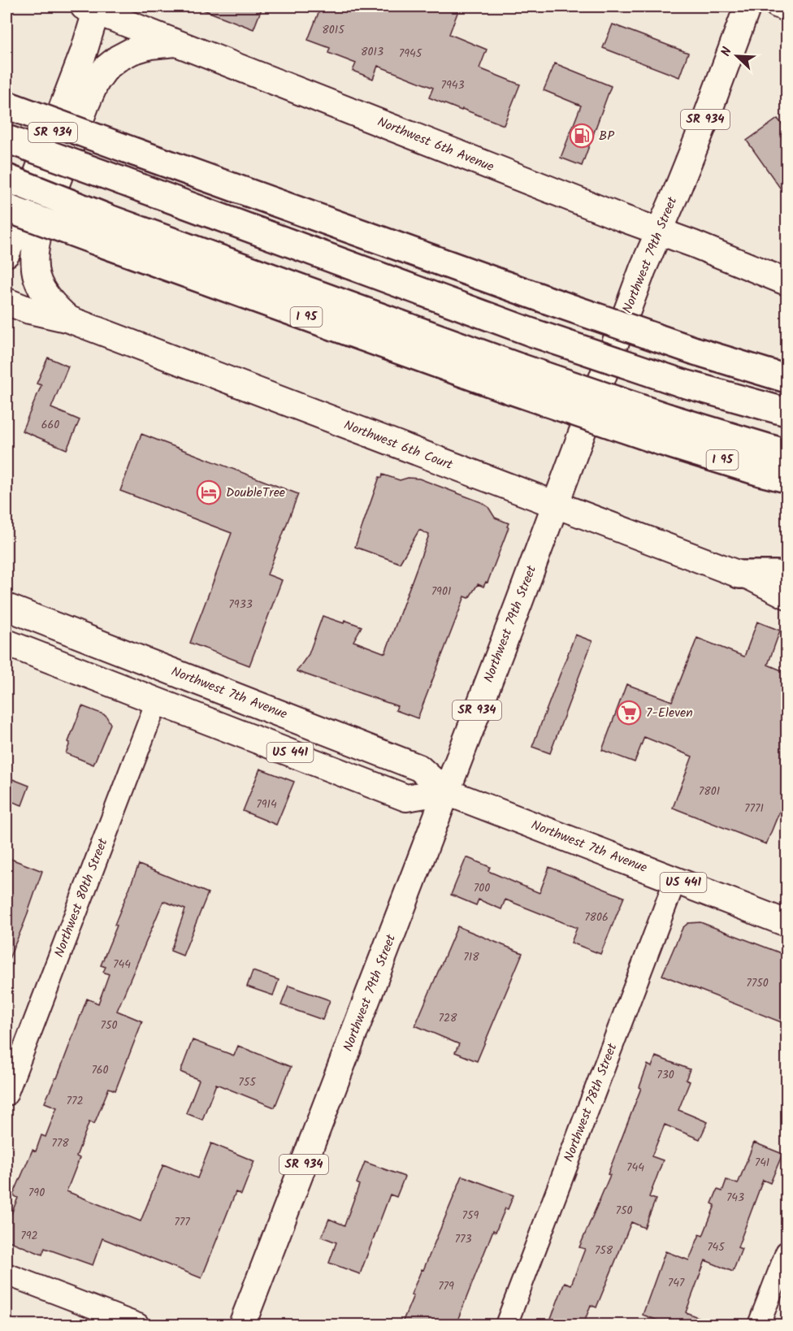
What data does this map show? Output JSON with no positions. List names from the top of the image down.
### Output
{
  "streets": {
    "highway": ["I 95"],
    "main road": [
      "SR 934",
      "Northwest 6th Avenue",
      "Northwest 79th Street",
      "Northwest 6th Court",
      "Northwest 7th Avenue",
      "US 441"
    ],
    "street": ["Northwest 80th Street", "Northwest 78th Street"]
  },
  "crossings": [
    ["SR 934", "Northwest 6th Avenue"],
    ["Northwest 6th Avenue", "Northwest 79th Street"],
    ["Northwest 79th Street", "Northwest 6th Court"],
    ["Northwest 79th Street", "Northwest 7th Avenue"],
    ["Northwest 79th Street", "US 441"],
    ["Northwest 7th Avenue", "US 441"],
    ["Northwest 7th Avenue", "Northwest 78th Street"],
    ["US 441", "Northwest 80th Street"]
  ],
  "places": {
    "fuel station": ["BP"],
    "hotel": ["DoubleTree"],
    "supermarket": ["7-Eleven"]
  },
  "house_numbers": [
    "8015",
    "8013",
    "7945",
    "7943",
    "660",
    "7901",
    "7933",
    "7801",
    "7914",
    "7771",
    "700",
    "7806",
    "718",
    "744",
    "7750",
    "728",
    "750",
    "760",
    "730",
    "755",
    "772",
    "778",
    "741",
    "744",
    "790",
    "743",
    "750",
    "759",
    "777",
    "792",
    "773",
    "745",
    "758",
    "747",
    "779"
  ],
  "north": "top left"
}
